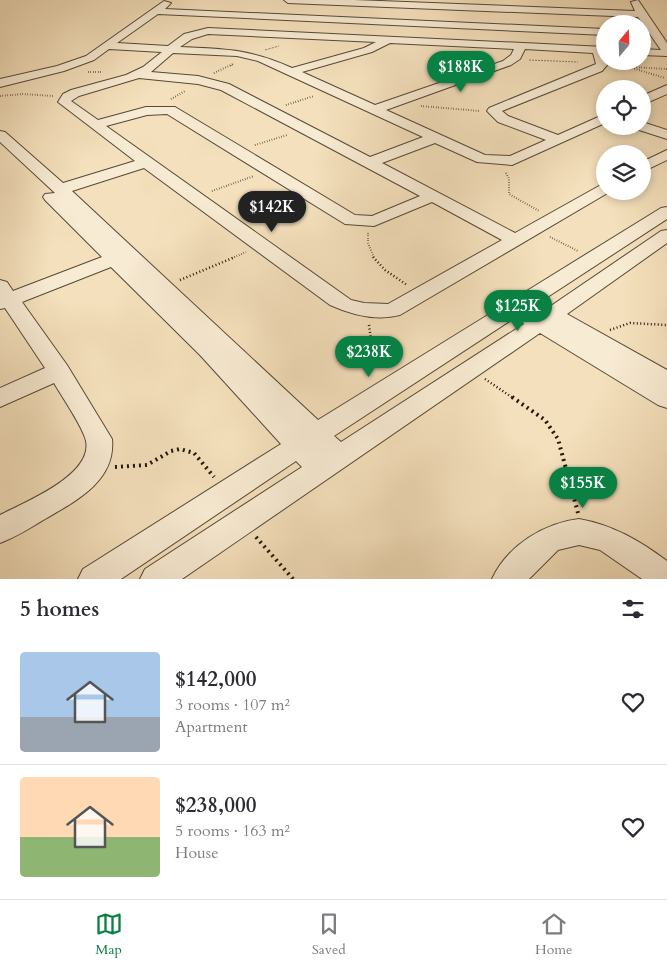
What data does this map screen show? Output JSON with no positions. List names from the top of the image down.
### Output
{
  "north": "top",
  "page": {
    "price": [
      "$188K",
      "$142K",
      "$125K",
      "$238K",
      "$155K"
    ],
    "heading": "5 homes",
    "list": [
      {
        "name": "$142,000",
        "note": "3 rooms · 107 m² · Apartment"
      },
      {
        "name": "$238,000",
        "note": "5 rooms · 163 m² · House"
      }
    ],
    "tabs": ["Map", "Saved", "Home"]
  }
}
